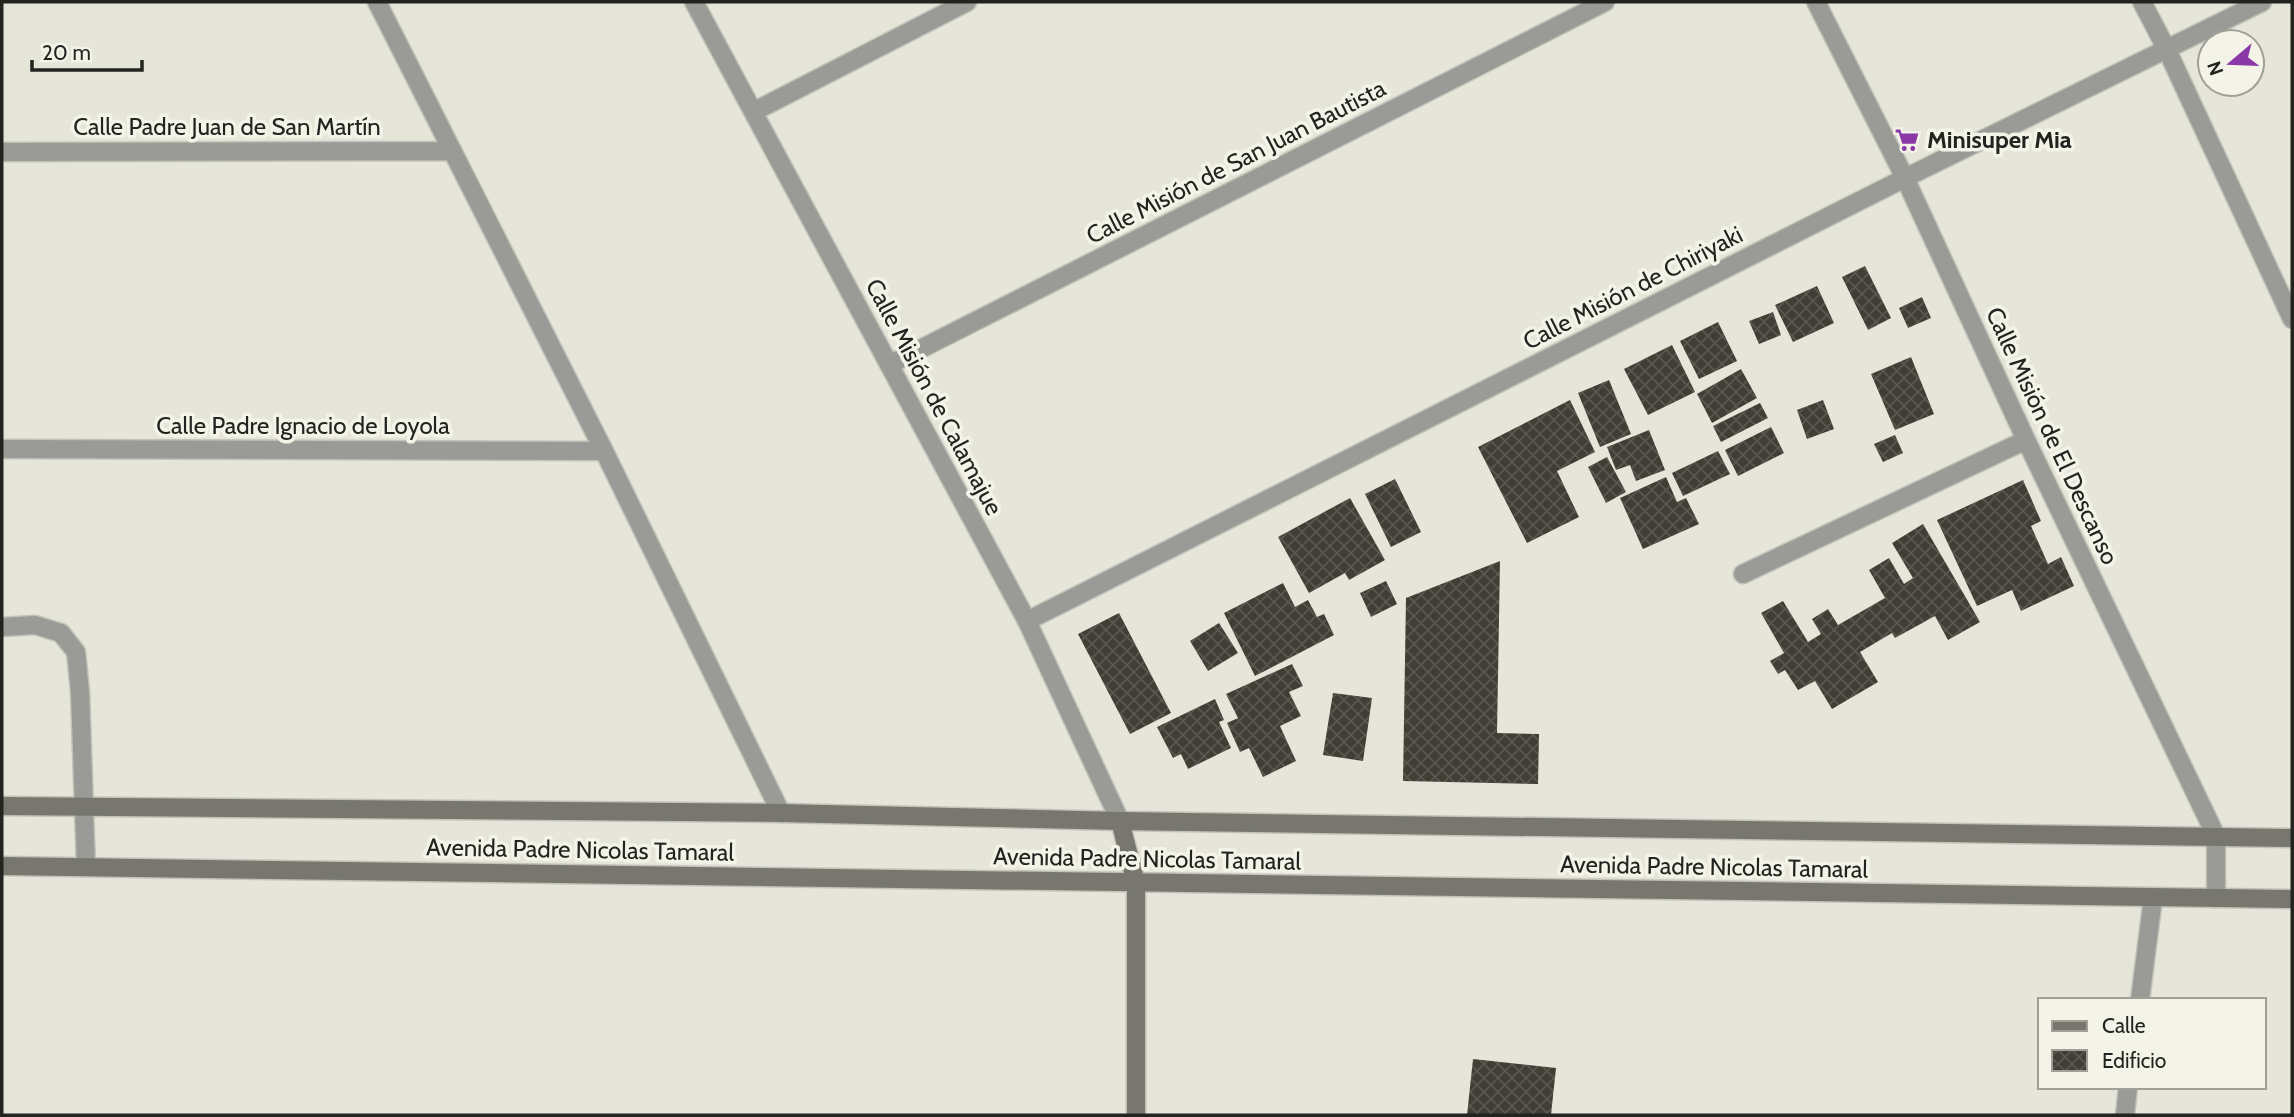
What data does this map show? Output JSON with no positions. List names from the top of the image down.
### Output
{
  "streets": {
    "street": [
      "Calle Padre Juan de San Martín",
      "Calle Misión de San Juan Bautista",
      "Calle Misión de Chiriyaki",
      "Calle Misión de Calamajue",
      "Calle Padre Ignacio de Loyola",
      "Calle Misión de El Descanso",
      "Avenida Padre Nicolas Tamaral"
    ]
  },
  "crossings": [
    ["Calle Misión de San Juan Bautista", "Calle Misión de Calamajue"],
    ["Calle Misión de Chiriyaki", "Calle Misión de Calamajue"],
    ["Calle Misión de Chiriyaki", "Calle Misión de El Descanso"],
    ["Calle Misión de Calamajue", "Avenida Padre Nicolas Tamaral"],
    ["Calle Misión de El Descanso", "Avenida Padre Nicolas Tamaral"]
  ],
  "places": {
    "supermarket": ["Minisuper Mia"]
  },
  "legend": ["Calle", "Edificio"],
  "scale_bar": "20 m",
  "north": "left"
}
